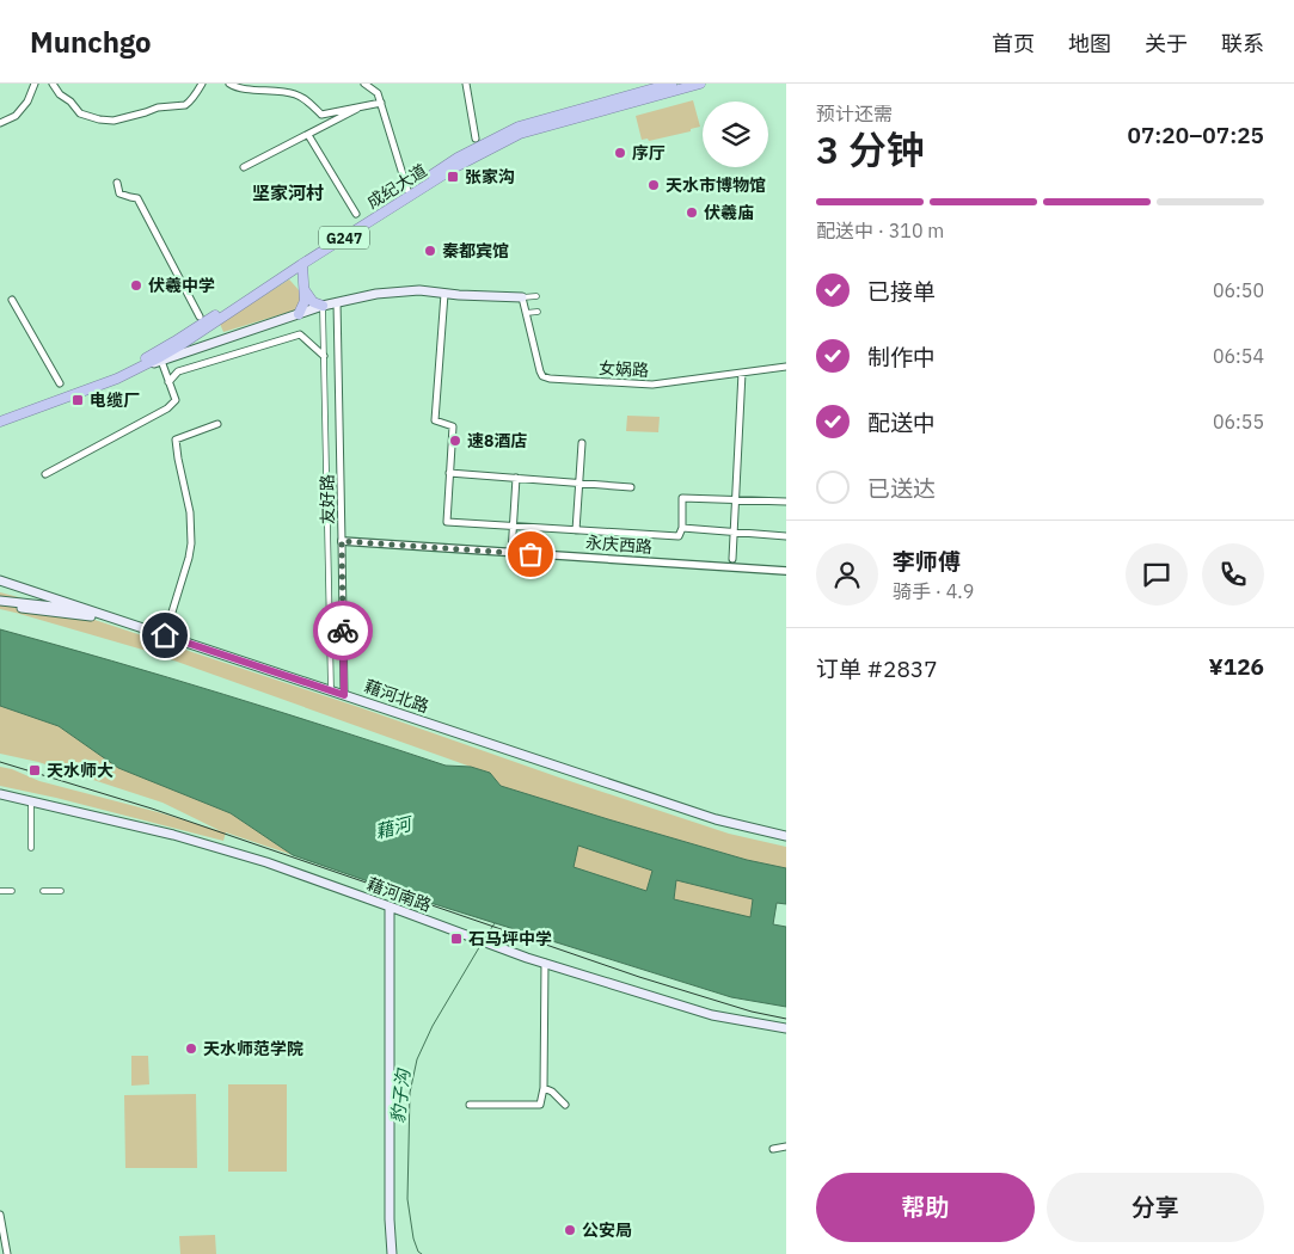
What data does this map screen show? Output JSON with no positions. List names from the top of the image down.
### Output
{
  "streets": {
    "highway": ["成纪大道", "G247"],
    "main road": ["藉河北路", "藉河南路"],
    "street": ["女娲路", "友好路", "永庆西路"]
  },
  "crossings": [
    ["友好路", "永庆西路"],
    ["友好路", "藉河北路"]
  ],
  "districts": ["坚家河村"],
  "water": ["藉河", "豹子沟"],
  "places": {
    "other": [
      "序厅",
      "天水市博物馆",
      "伏羲庙",
      "秦都宾馆",
      "伏羲中学",
      "速8酒店",
      "天水师范学院",
      "公安局"
    ],
    "transit": [
      "张家沟",
      "电缆厂",
      "天水师大",
      "石马坪中学"
    ]
  },
  "page": {
    "header": "Munchgo",
    "nav": [
      "首页",
      "地图",
      "关于",
      "联系"
    ],
    "heading": ["3 分钟", "预计还需", "07:20–07:25"],
    "panel": [
      "李师傅",
      "骑手 · 4.9",
      "订单 #2837",
      "¥126"
    ],
    "bar": "配送中 · 310 m",
    "list": [
      ["已接单", "06:50"],
      ["制作中", "06:54"],
      ["配送中", "06:55"],
      "已送达"
    ],
    "buttons": ["帮助", "分享"]
  }
}
